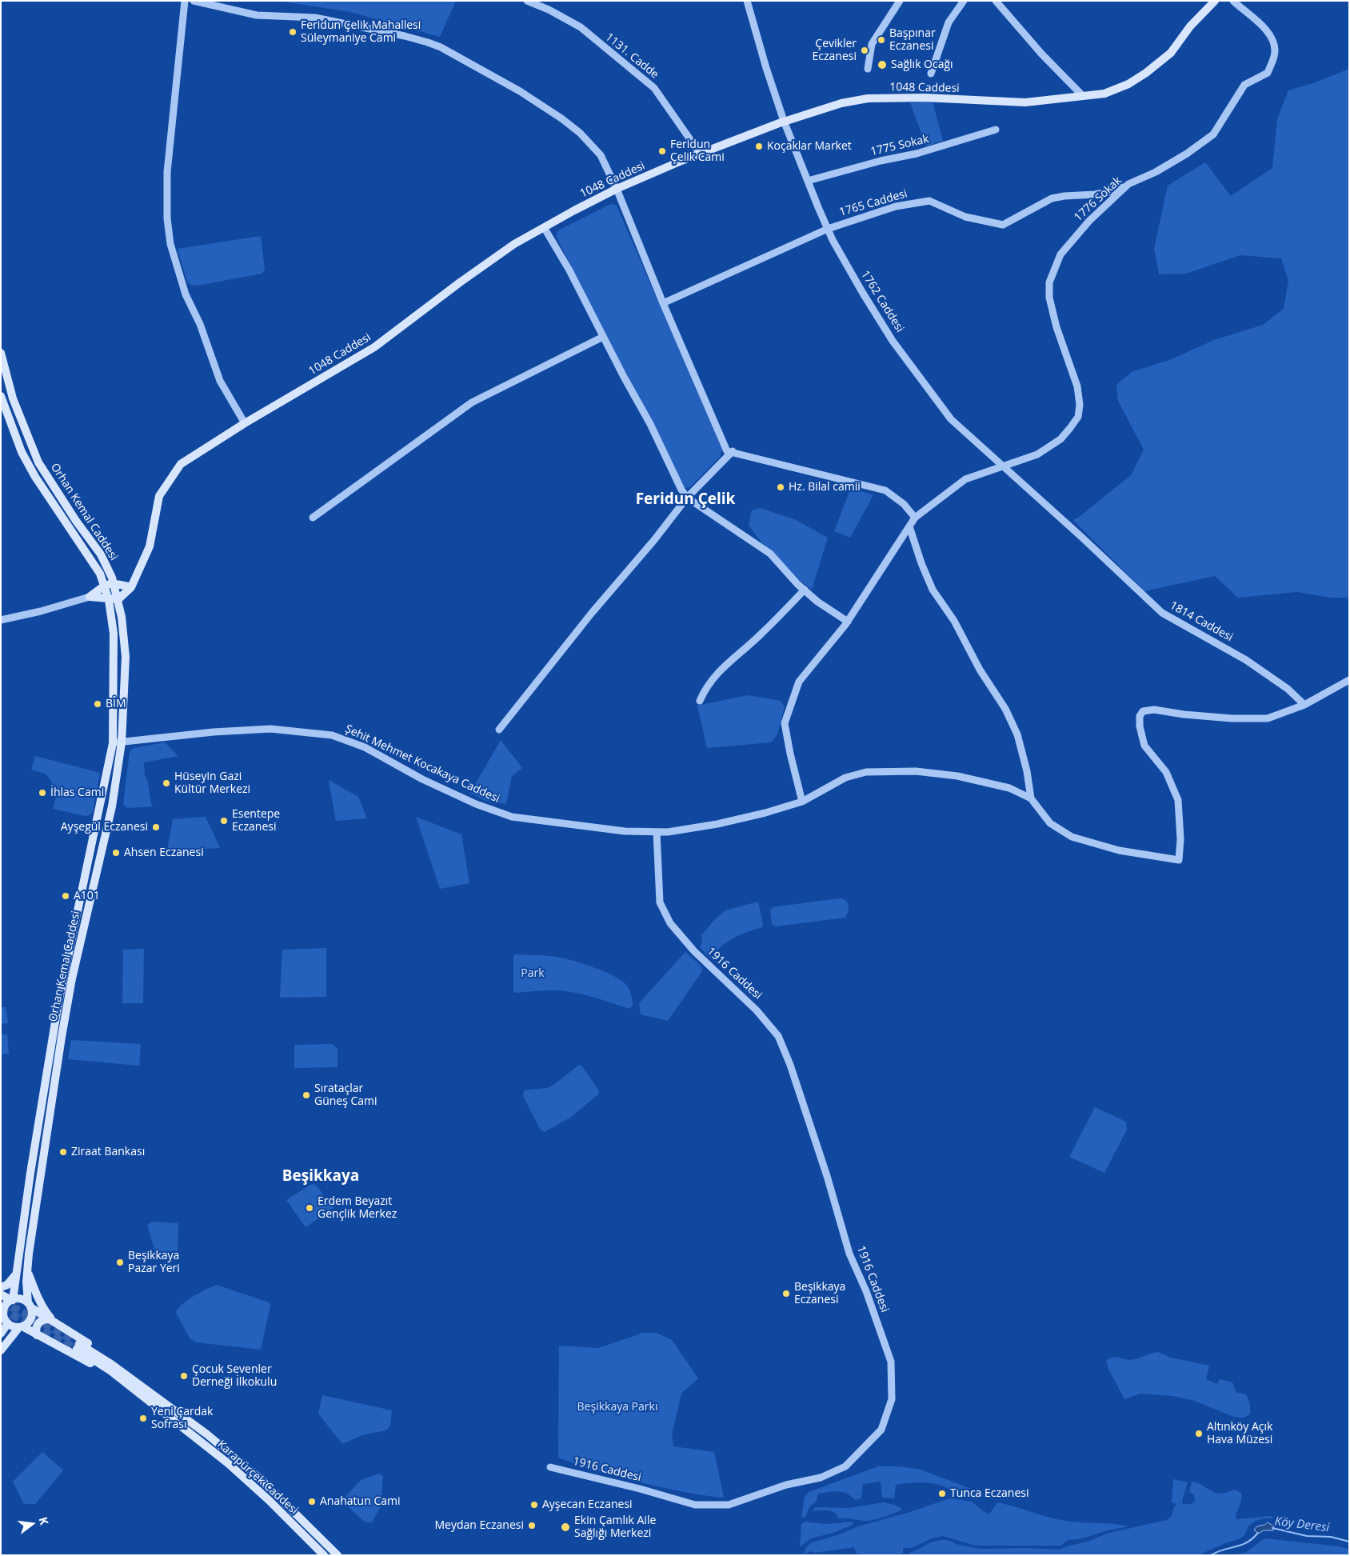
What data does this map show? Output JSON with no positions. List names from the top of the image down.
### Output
{
  "streets": {
    "main road": ["1048 Caddesi", "Orhan Kemal Caddesi", "Karapürçek Caddesi"],
    "street": [
      "1131. Cadde",
      "1775 Sokak",
      "1776 Sokak",
      "1765 Caddesi",
      "1762 Caddesi",
      "1814 Caddesi",
      "Şehit Mehmet Kocakaya Caddesi",
      "1916 Caddesi"
    ]
  },
  "crossings": [
    ["1131. Cadde", "1048 Caddesi"],
    ["1048 Caddesi", "1762 Caddesi"],
    ["1048 Caddesi", "Orhan Kemal Caddesi"],
    ["1775 Sokak", "1762 Caddesi"],
    ["1776 Sokak", "1765 Caddesi"],
    ["1776 Sokak", "1762 Caddesi"],
    ["1776 Sokak", "1814 Caddesi"],
    ["1765 Caddesi", "1762 Caddesi"],
    ["1762 Caddesi", "1814 Caddesi"],
    ["Orhan Kemal Caddesi", "Şehit Mehmet Kocakaya Caddesi"],
    ["1814 Caddesi", "Şehit Mehmet Kocakaya Caddesi"],
    ["Şehit Mehmet Kocakaya Caddesi", "1916 Caddesi"]
  ],
  "districts": ["Feridun Çelik", "Beşikkaya"],
  "water": ["Köy Deresi"],
  "parks": ["Park", "Beşikkaya Parkı"],
  "places": [
    "Feridun Çelik Mahallesi Süleymaniye Cami",
    "Başpınar Eczanesi",
    "Çevikler Eczanesi",
    "Sağlık Ocağı",
    "Koçaklar Market",
    "Feridun Çelik Cami",
    "Hz. Bilal camii",
    "BİM",
    "Hüseyin Gazi Kültür Merkezi",
    "İhlas Cami",
    "Esentepe Eczanesi",
    "Ayşegül Eczanesi",
    "Ahsen Eczanesi",
    "A101",
    "Sırataçlar Güneş Cami",
    "Ziraat Bankası",
    "Erdem Beyazıt Gençlik Merkez",
    "Beşikkaya Pazar Yeri",
    "Beşikkaya Eczanesi",
    "Çocuk Sevenler Derneği İlkokulu",
    "Yeni Çardak Sofrası",
    "Altınköy Açık Hava Müzesi",
    "Tunca Eczanesi",
    "Anahatun Cami",
    "Ayşecan Eczanesi",
    "Meydan Eczanesi",
    "Ekin Çamlık Aile Sağlığı Merkezi"
  ],
  "north": "right"
}
